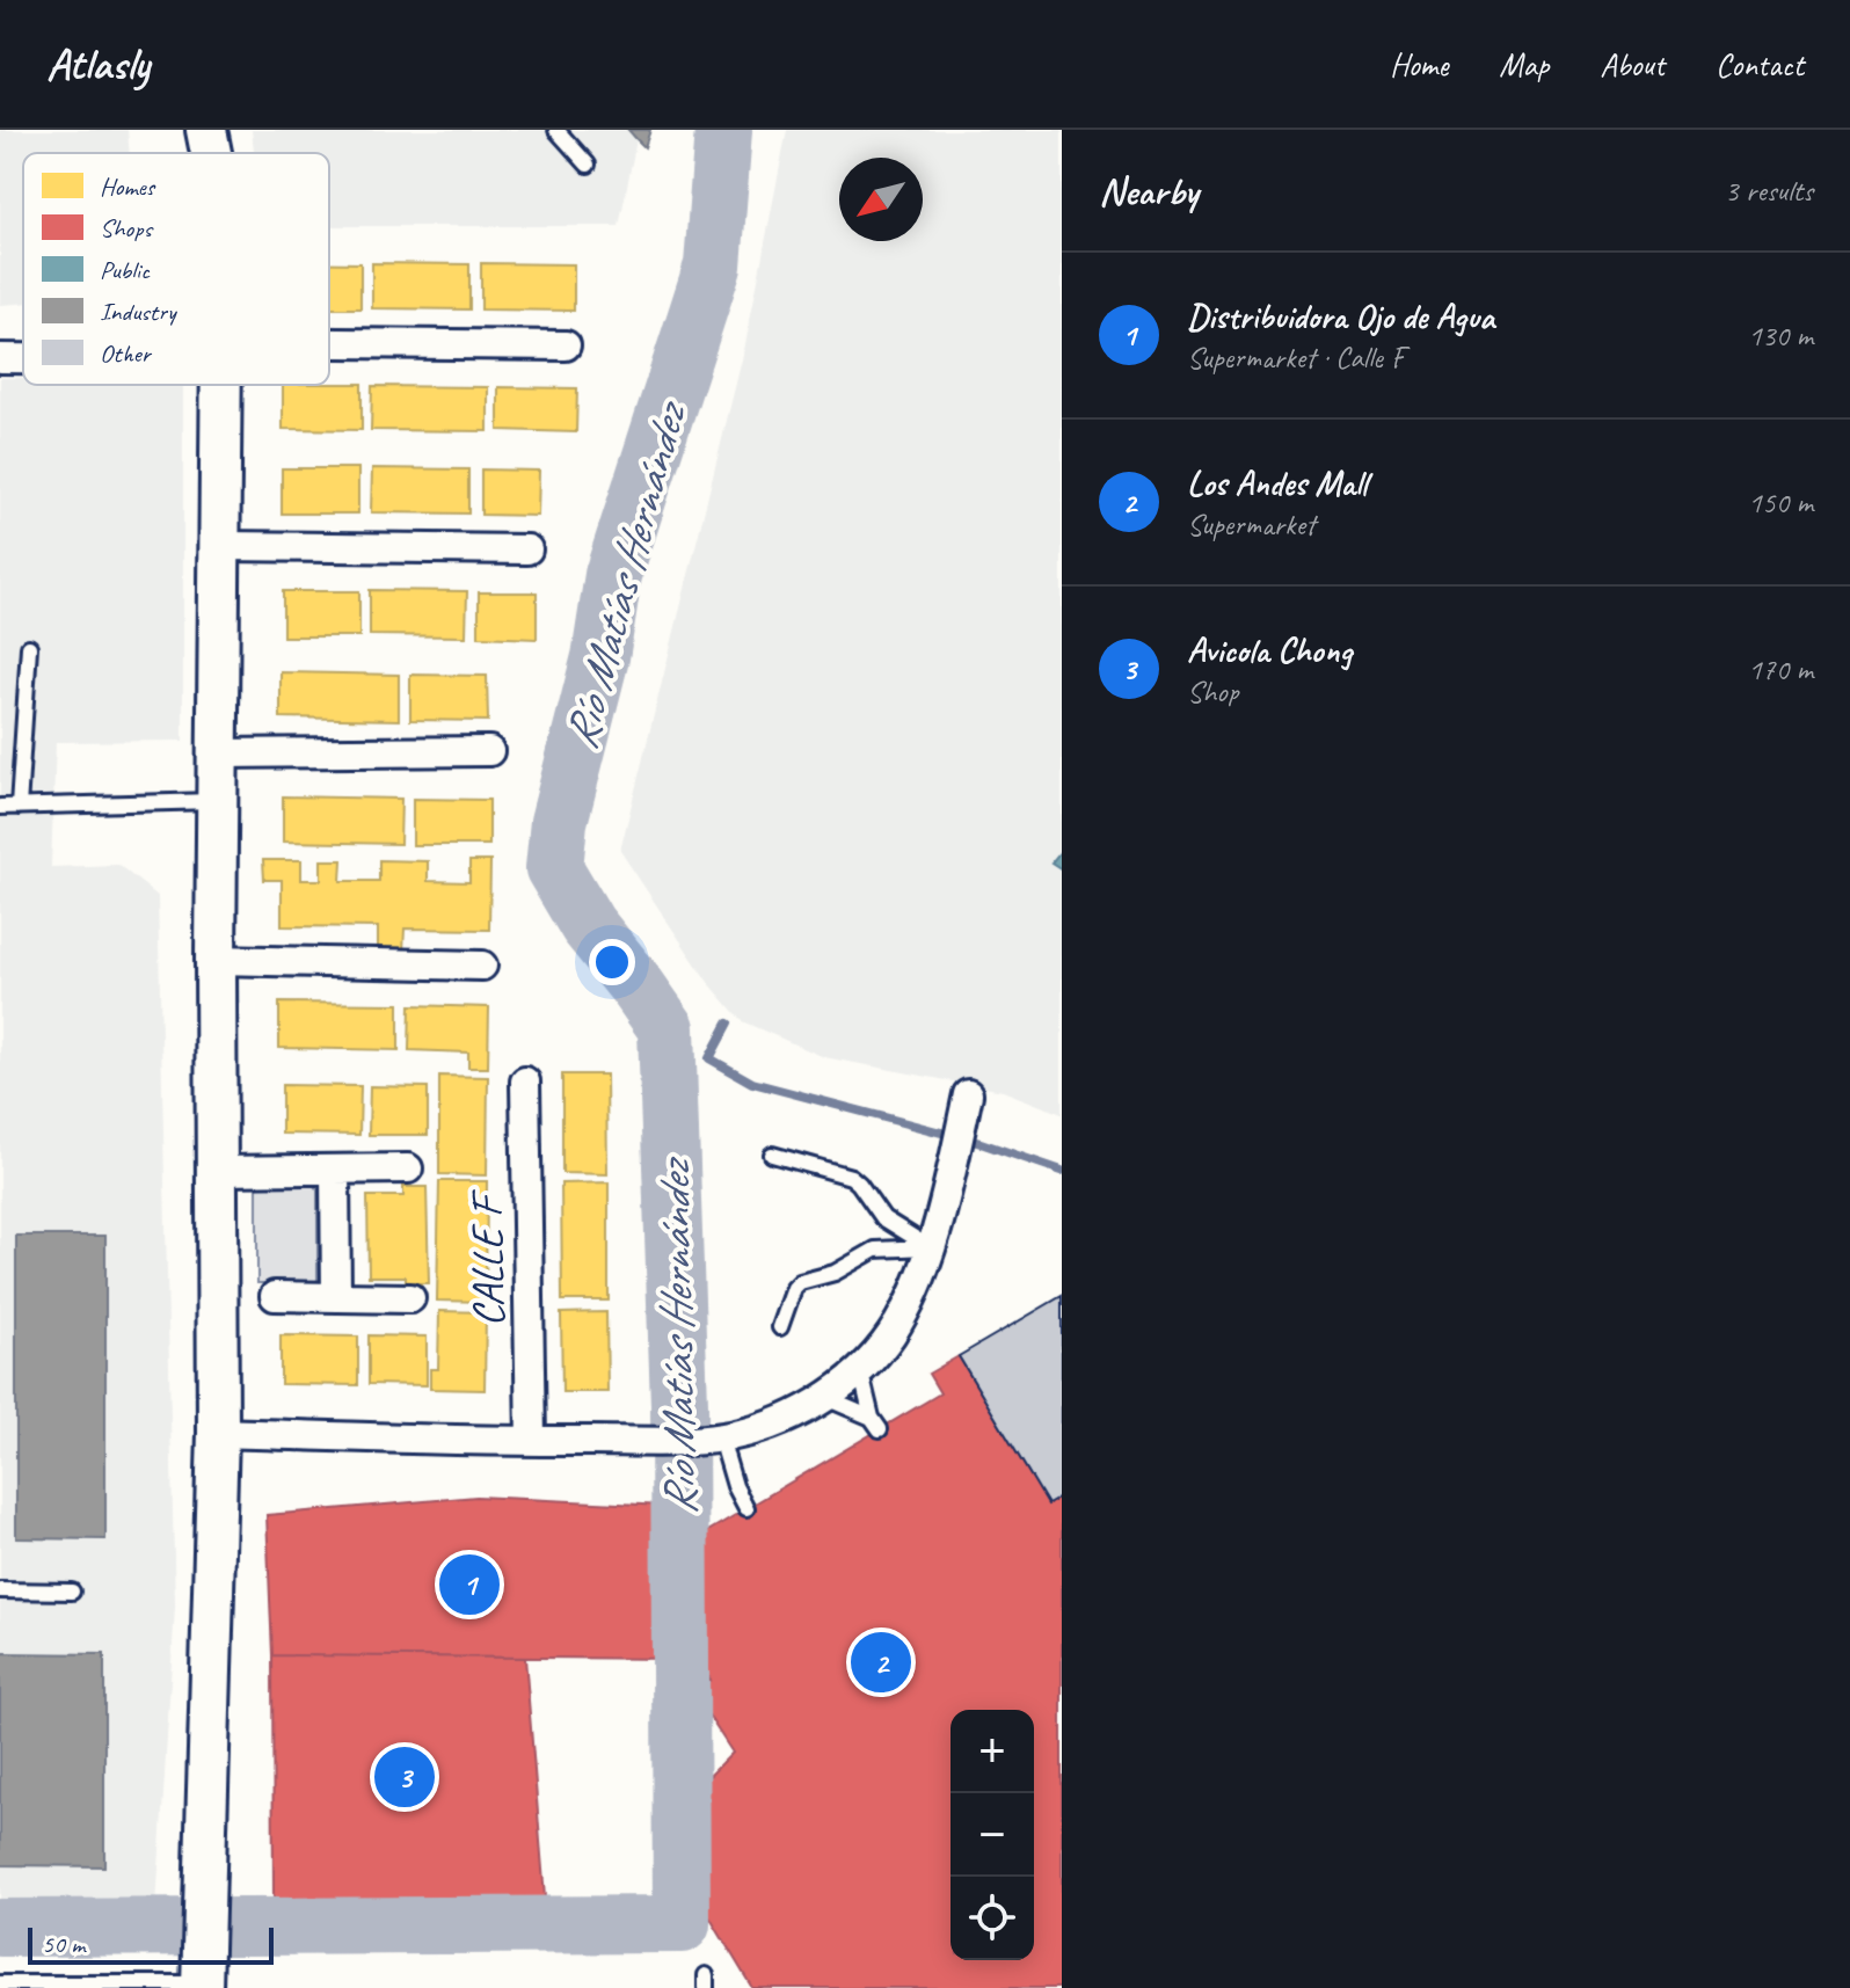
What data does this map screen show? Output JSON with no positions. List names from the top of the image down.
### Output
{
  "streets": {
    "street": ["CALLE F"]
  },
  "water": ["Río Matías Hernández"],
  "legend": [
    "Homes",
    "Shops",
    "Public",
    "Industry",
    "Other"
  ],
  "scale_bar": "50 m",
  "north": "bottom left",
  "page": {
    "header": "Atlasly",
    "nav": [
      "Home",
      "Map",
      "About",
      "Contact"
    ],
    "heading": ["Nearby", "3 results"],
    "list": [
      {
        "mark": "1",
        "name": "Distribuidora Ojo de Agua",
        "note": "Supermarket · Calle F",
        "value": "130 m"
      },
      {
        "mark": "2",
        "name": "Los Andes Mall",
        "note": "Supermarket",
        "value": "150 m"
      },
      {
        "mark": "3",
        "name": "Avicola Chong",
        "note": "Shop",
        "value": "170 m"
      }
    ],
    "pins": ["1", "2", "3"],
    "map_buttons": ["+", "−"],
    "scale": "50 m"
  }
}
